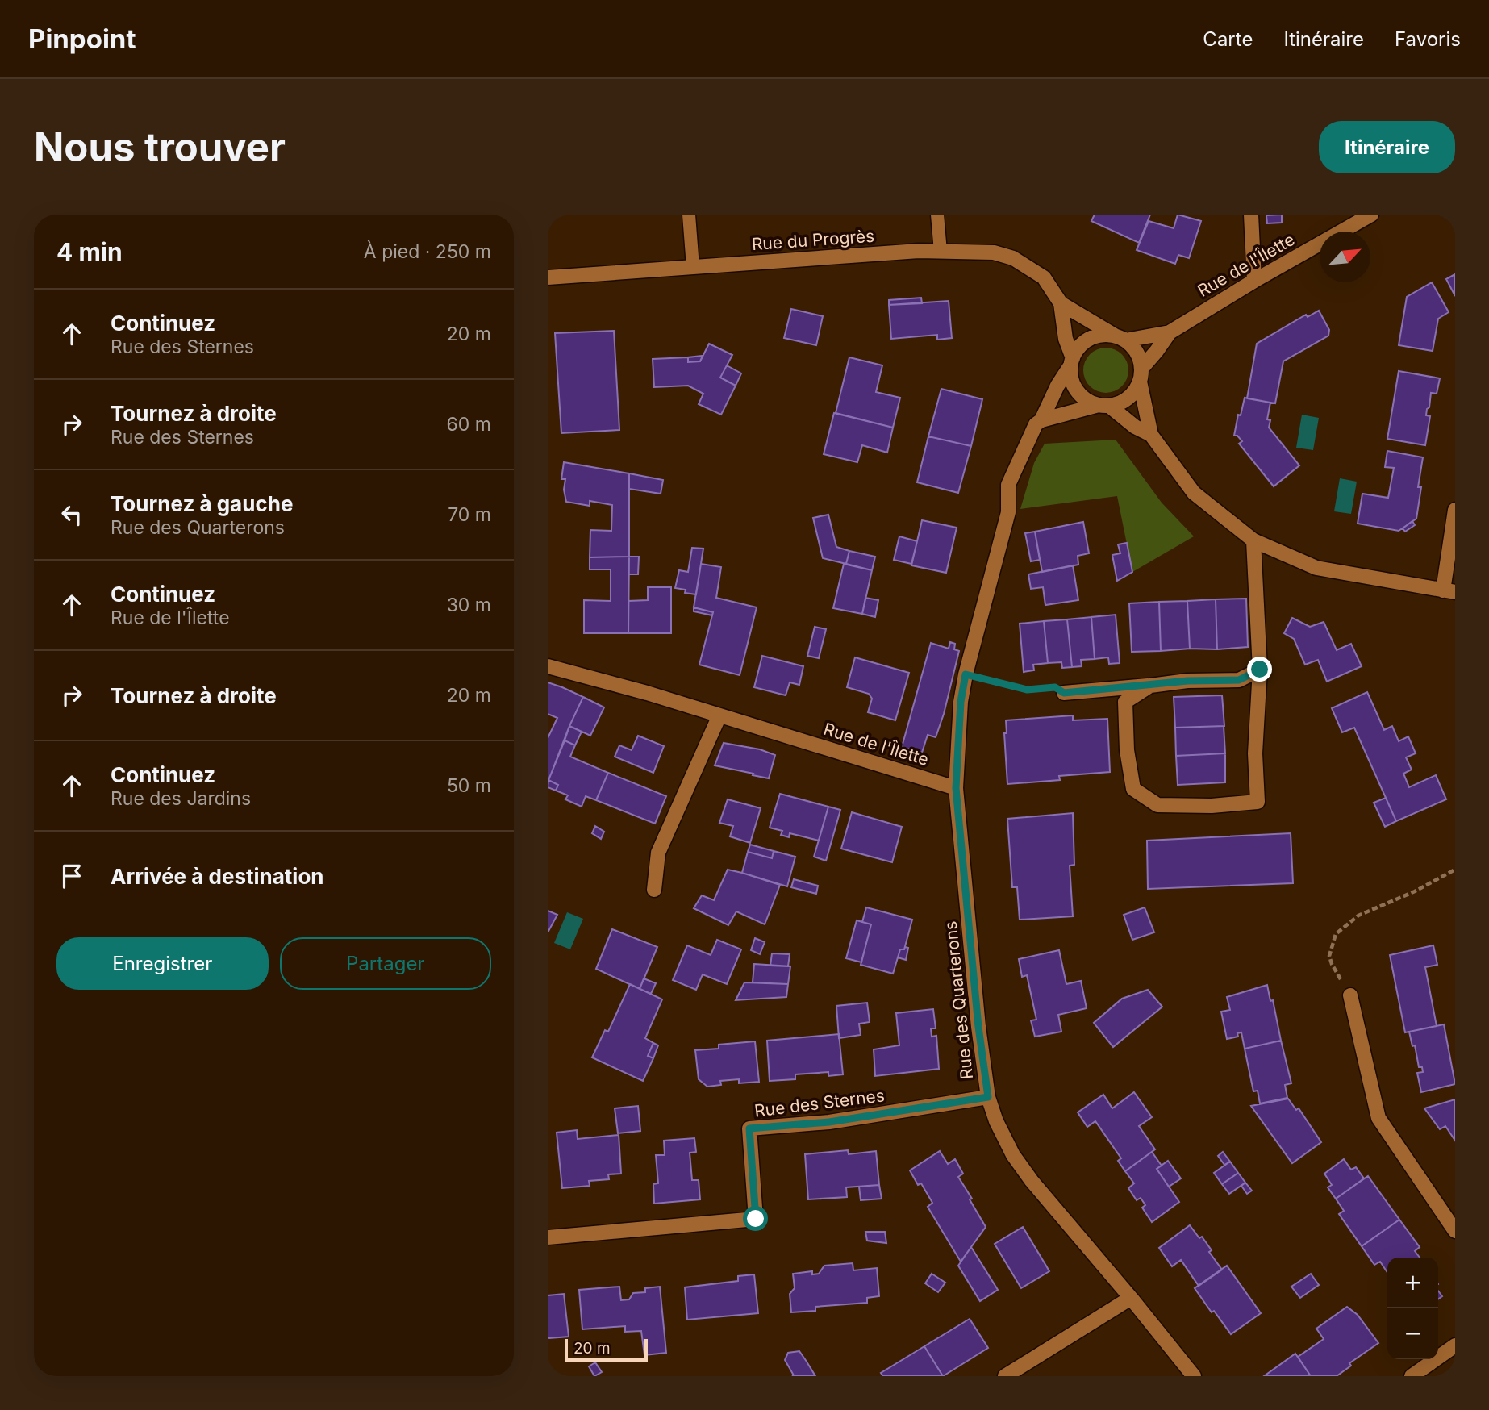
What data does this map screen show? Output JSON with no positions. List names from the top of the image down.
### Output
{
  "streets": {
    "street": [
      "Rue du Progrès",
      "Rue de l'Îlette",
      "Rue des Quarterons",
      "Rue des Sternes"
    ]
  },
  "crossings": [
    ["Rue du Progrès", "Rue de l'Îlette"],
    ["Rue de l'Îlette", "Rue des Quarterons"],
    ["Rue des Quarterons", "Rue des Sternes"]
  ],
  "scale_bar": "20 m",
  "north": "top right",
  "page": {
    "header": "Pinpoint",
    "nav": ["Carte", "Itinéraire", "Favoris"],
    "buttons": [
      "Itinéraire",
      ["Enregistrer", "Partager"]
    ],
    "title": "Nous trouver",
    "heading": ["4 min", "À pied · 250 m"],
    "list": [
      ["Continuez", "Rue des Sternes", "20 m"],
      ["Tournez à droite", "Rue des Sternes", "60 m"],
      ["Tournez à gauche", "Rue des Quarterons", "70 m"],
      ["Continuez", "Rue de l'Îlette", "30 m"],
      ["Tournez à droite", "20 m"],
      ["Continuez", "Rue des Jardins", "50 m"],
      "Arrivée à destination"
    ],
    "map_buttons": ["+", "−"],
    "scale": "20 m"
  }
}
